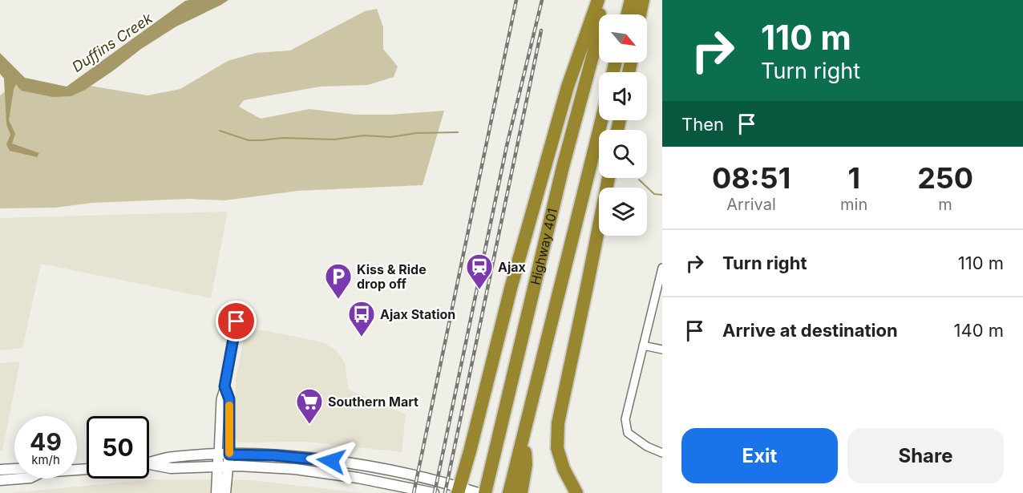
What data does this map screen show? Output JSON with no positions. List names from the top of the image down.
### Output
{
  "streets": {
    "highway": ["Highway 401"]
  },
  "water": ["Duffins Creek"],
  "places": {
    "station": ["Ajax"],
    "parking": ["Kiss & Ride drop off"],
    "bus stop": ["Ajax Station"],
    "supermarket": ["Southern Mart"]
  },
  "north": "bottom right",
  "page": {
    "turn": ["110 m", "Turn right"],
    "then": "Then",
    "eta": [
      "08:51",
      "Arrival",
      "1",
      "min",
      "250",
      "m"
    ],
    "list": [
      {
        "name": "Turn right",
        "value": "110 m"
      },
      {
        "name": "Arrive at destination",
        "value": "140 m"
      }
    ],
    "speed": "49 km/h",
    "limit": "50",
    "buttons": ["Exit", "Share"]
  }
}
